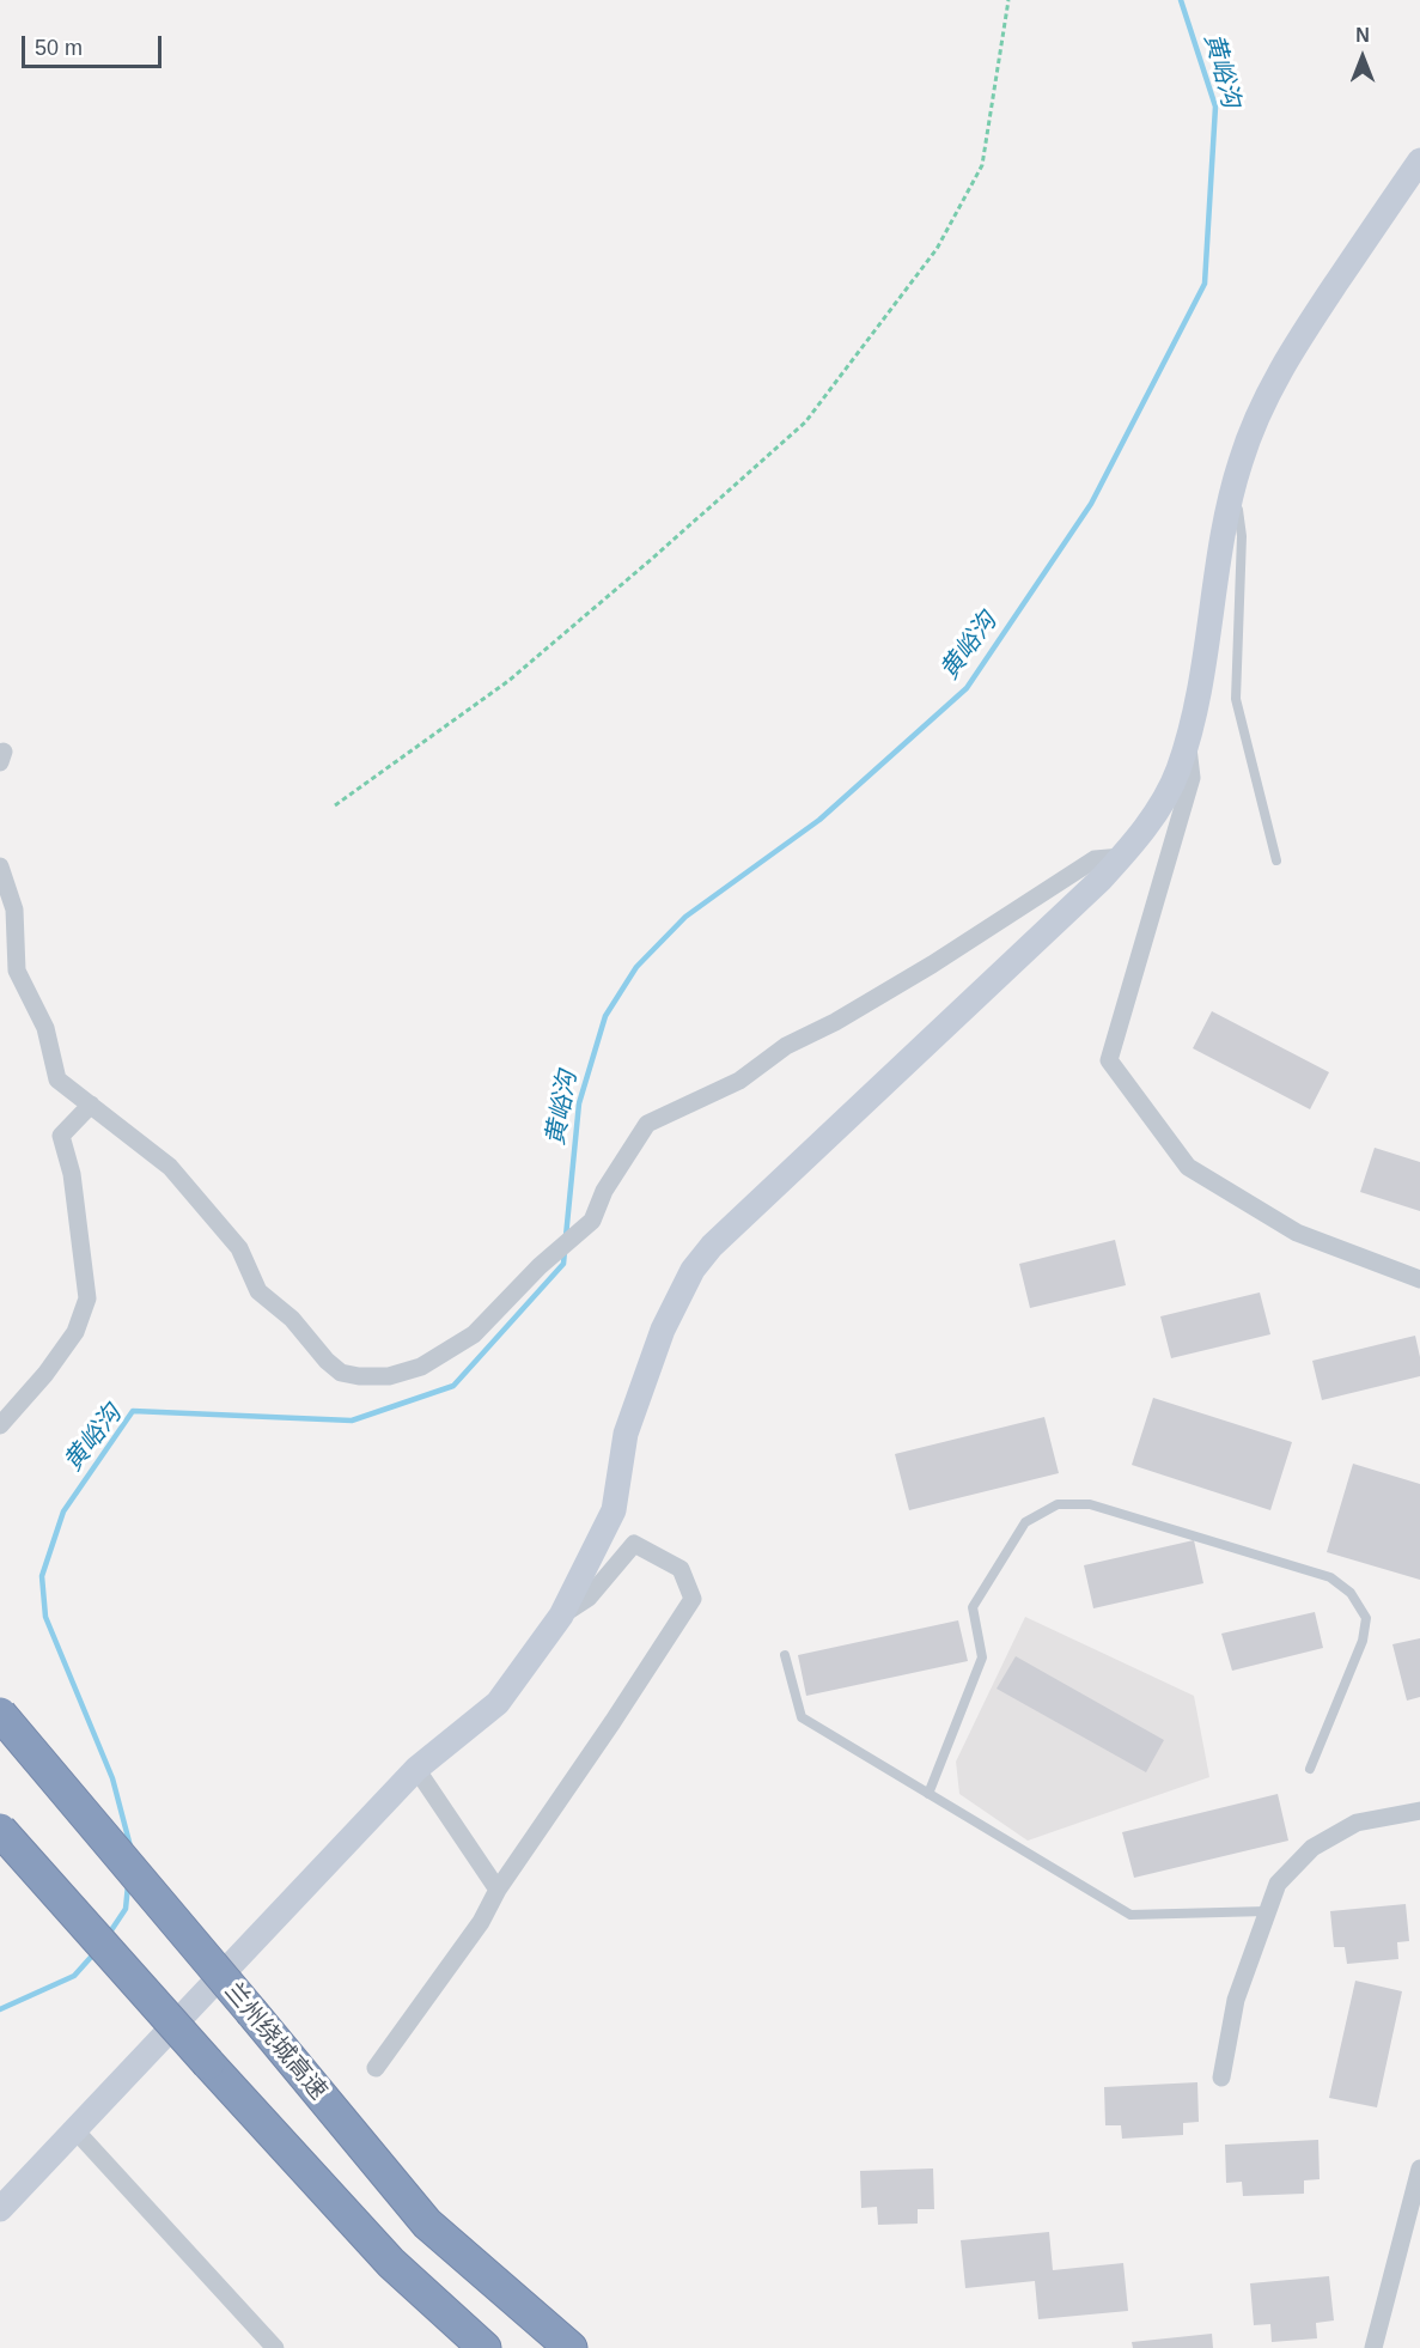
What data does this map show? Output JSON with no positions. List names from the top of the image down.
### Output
{
  "streets": {
    "highway": ["兰州绕城高速"]
  },
  "water": ["黄峪沟"],
  "scale_bar": "50 m",
  "north": "top"
}
